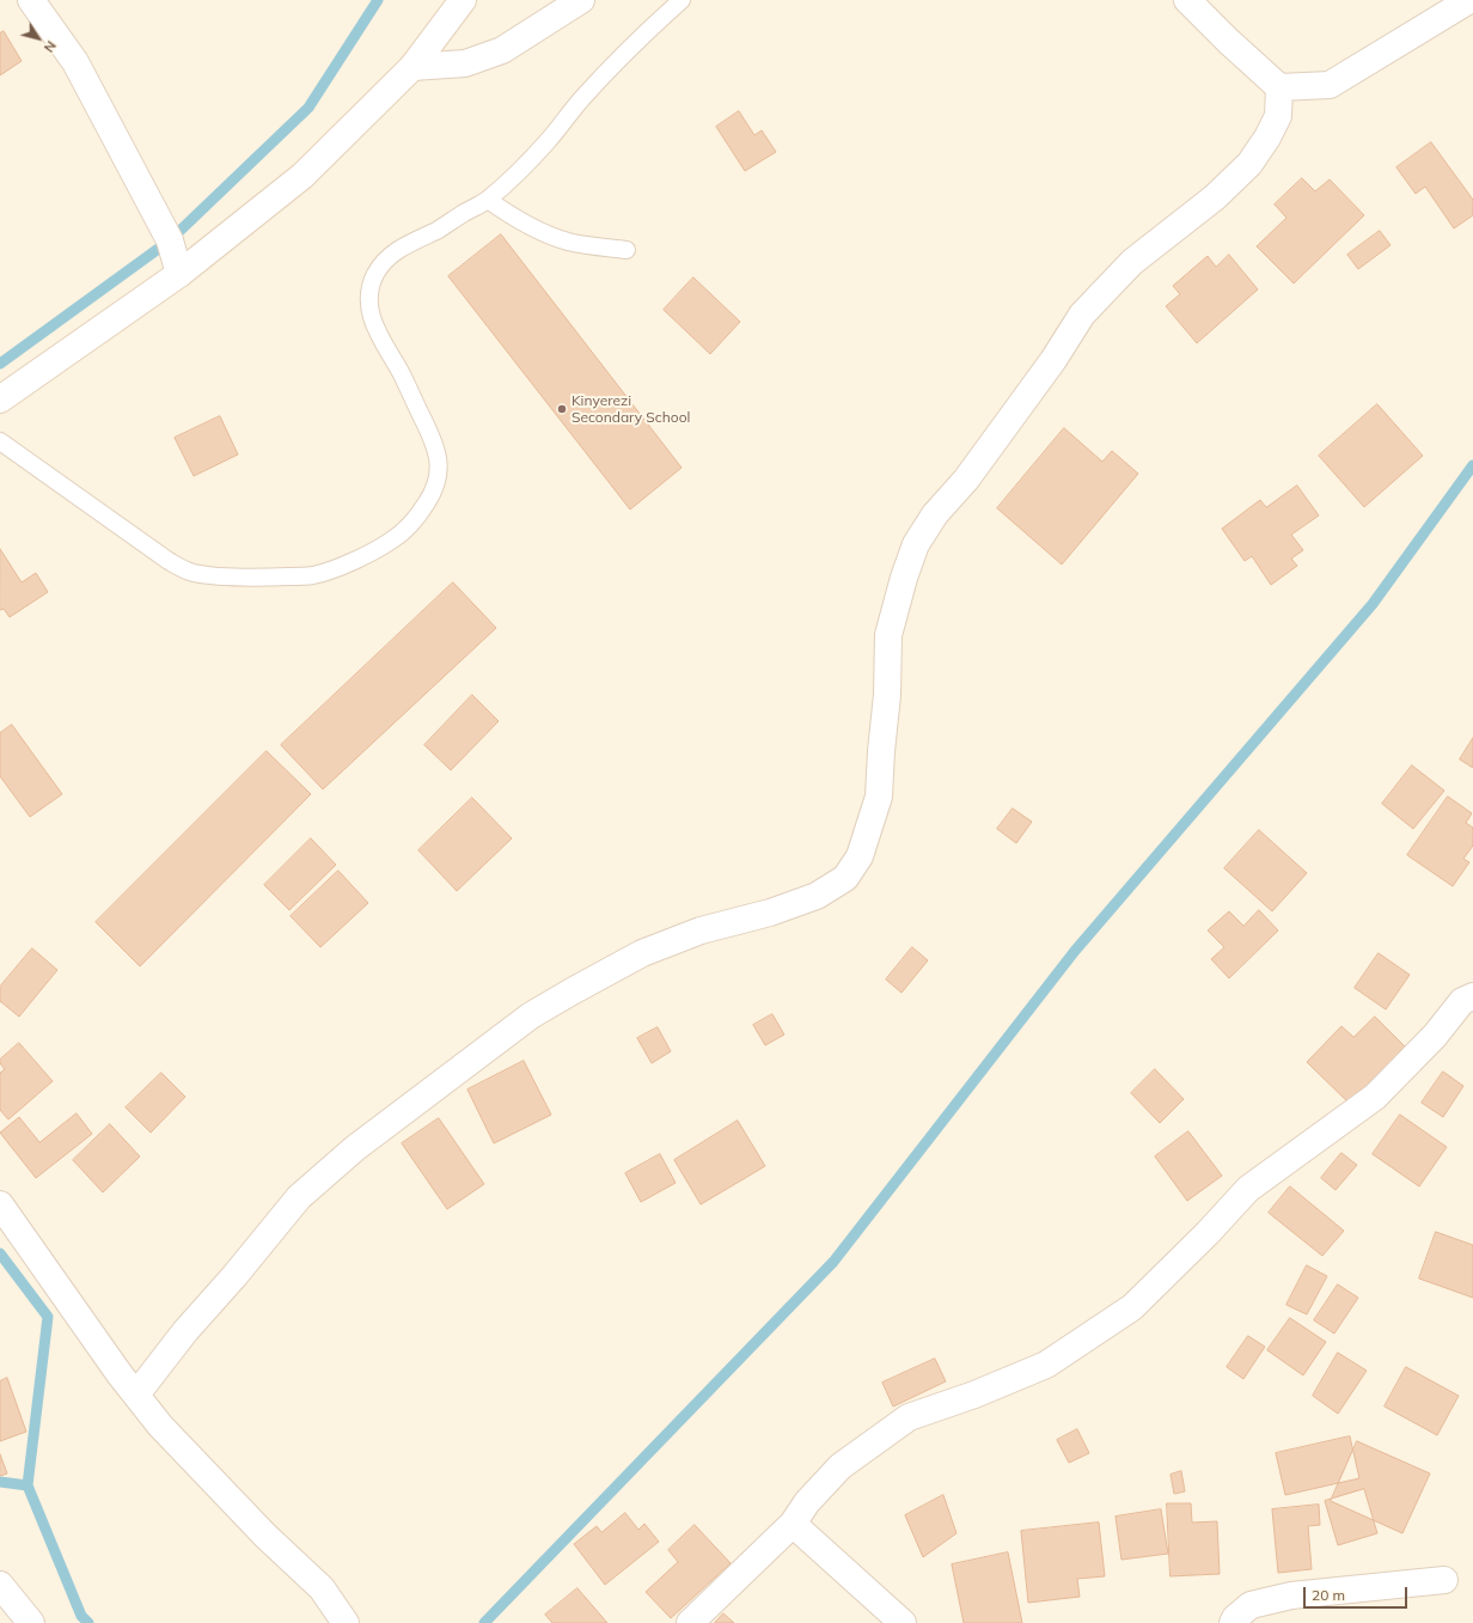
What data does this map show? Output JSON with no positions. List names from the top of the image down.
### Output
{
  "places": ["Kinyerezi Secondary School"],
  "scale_bar": "20 m",
  "north": "bottom right"
}
